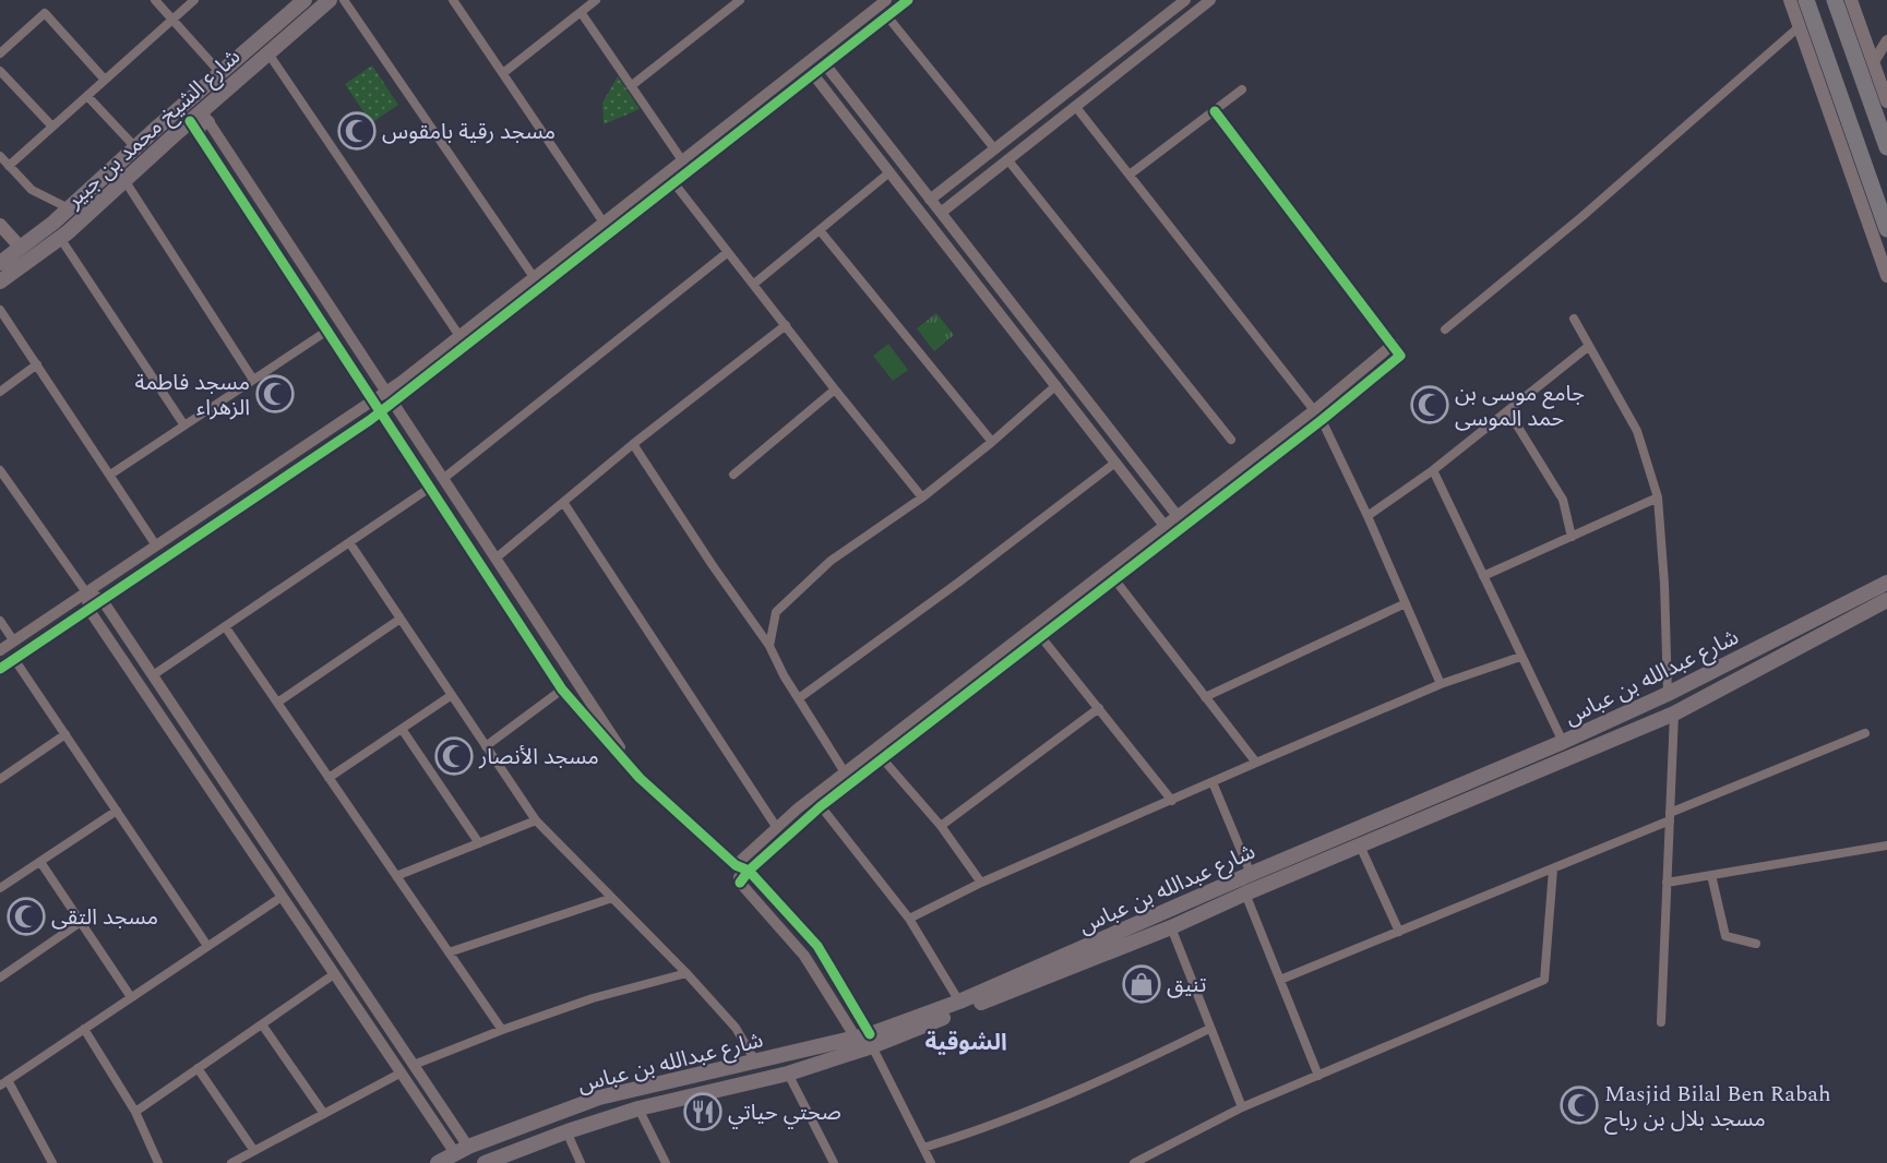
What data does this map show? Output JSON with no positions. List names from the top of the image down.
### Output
{
  "streets": {
    "main road": ["شارع الشيخ محمد بن جبير", "شارع عبدالله بن عباس"]
  },
  "districts": ["الشوقية"],
  "places": {
    "mosque": [
      "مسجد رقية بامقوس",
      "مسجد فاطمة الزهراء",
      "جامع موسى بن حمد الموسى",
      "مسجد الأنصار",
      "مسجد التقى",
      "Masjid Bilal Ben Rabah مسجد بلال بن رباح"
    ],
    "shop": ["تنيق"],
    "restaurant": ["صحتي حياتي"]
  }
}
